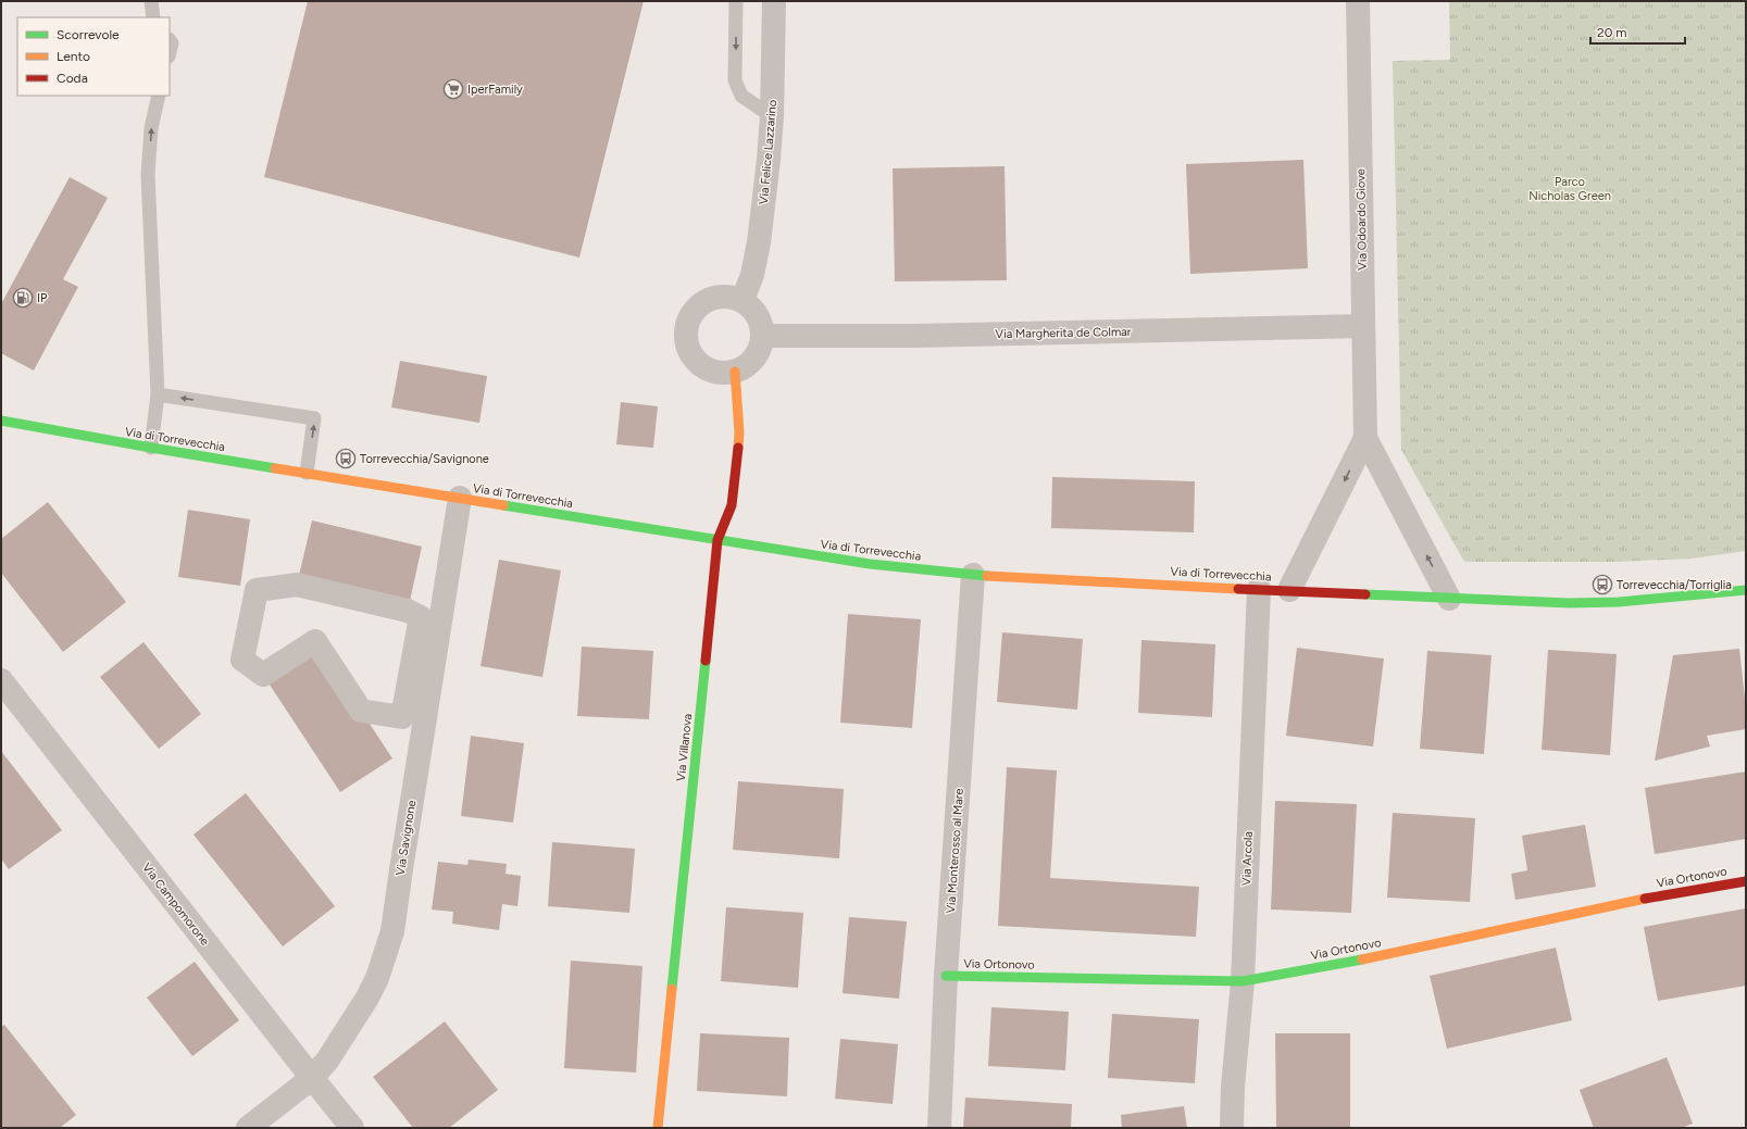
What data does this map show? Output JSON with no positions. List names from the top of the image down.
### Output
{
  "streets": {
    "main road": ["Via di Torrevecchia", "Via Villanova", "Via Ortonovo"],
    "street": [
      "Via Felice Lazzarino",
      "Via Odoardo Giove",
      "Via Margherita de Colmar",
      "Via Savignone",
      "Via Monterosso al Mare",
      "Via Arcola",
      "Via Campomorone"
    ]
  },
  "crossings": [
    ["Via Felice Lazzarino", "Via Margherita de Colmar"],
    ["Via Felice Lazzarino", "Via Villanova"],
    ["Via Odoardo Giove", "Via Margherita de Colmar"],
    ["Via Odoardo Giove", "Via di Torrevecchia"],
    ["Via Margherita de Colmar", "Via Villanova"],
    ["Via di Torrevecchia", "Via Villanova"],
    ["Via di Torrevecchia", "Via Savignone"],
    ["Via di Torrevecchia", "Via Monterosso al Mare"],
    ["Via di Torrevecchia", "Via Arcola"],
    ["Via Savignone", "Via Campomorone"],
    ["Via Monterosso al Mare", "Via Ortonovo"],
    ["Via Arcola", "Via Ortonovo"]
  ],
  "parks": ["Parco Nicholas Green"],
  "places": {
    "supermarket": ["IperFamily"],
    "fuel station": ["IP"],
    "bus stop": ["Torrevecchia/Savignone", "Torrevecchia/Torriglia"]
  },
  "legend": ["Scorrevole", "Lento", "Coda"],
  "scale_bar": "20 m"
}
